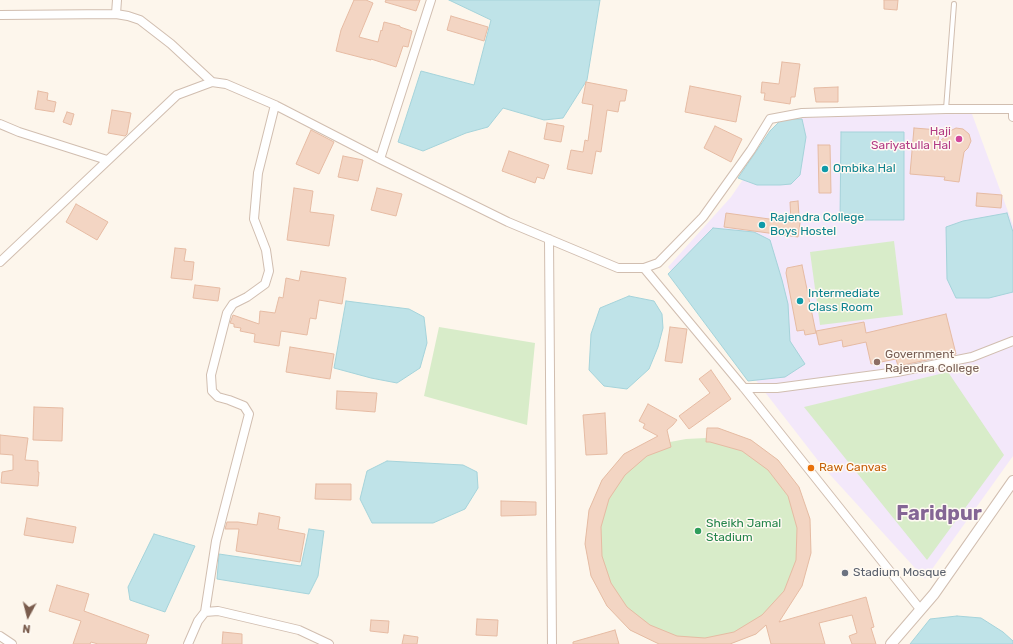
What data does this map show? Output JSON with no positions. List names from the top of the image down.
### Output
{
  "districts": ["Faridpur"],
  "places": [
    "Haji Sariyatulla Hal",
    "Ombika Hal",
    "Rajendra College Boys Hostel",
    "Intermediate Class Room",
    "Government Rajendra College",
    "Raw Canvas",
    "Sheikh Jamal Stadium",
    "Stadium Mosque"
  ],
  "north": "bottom"
}
